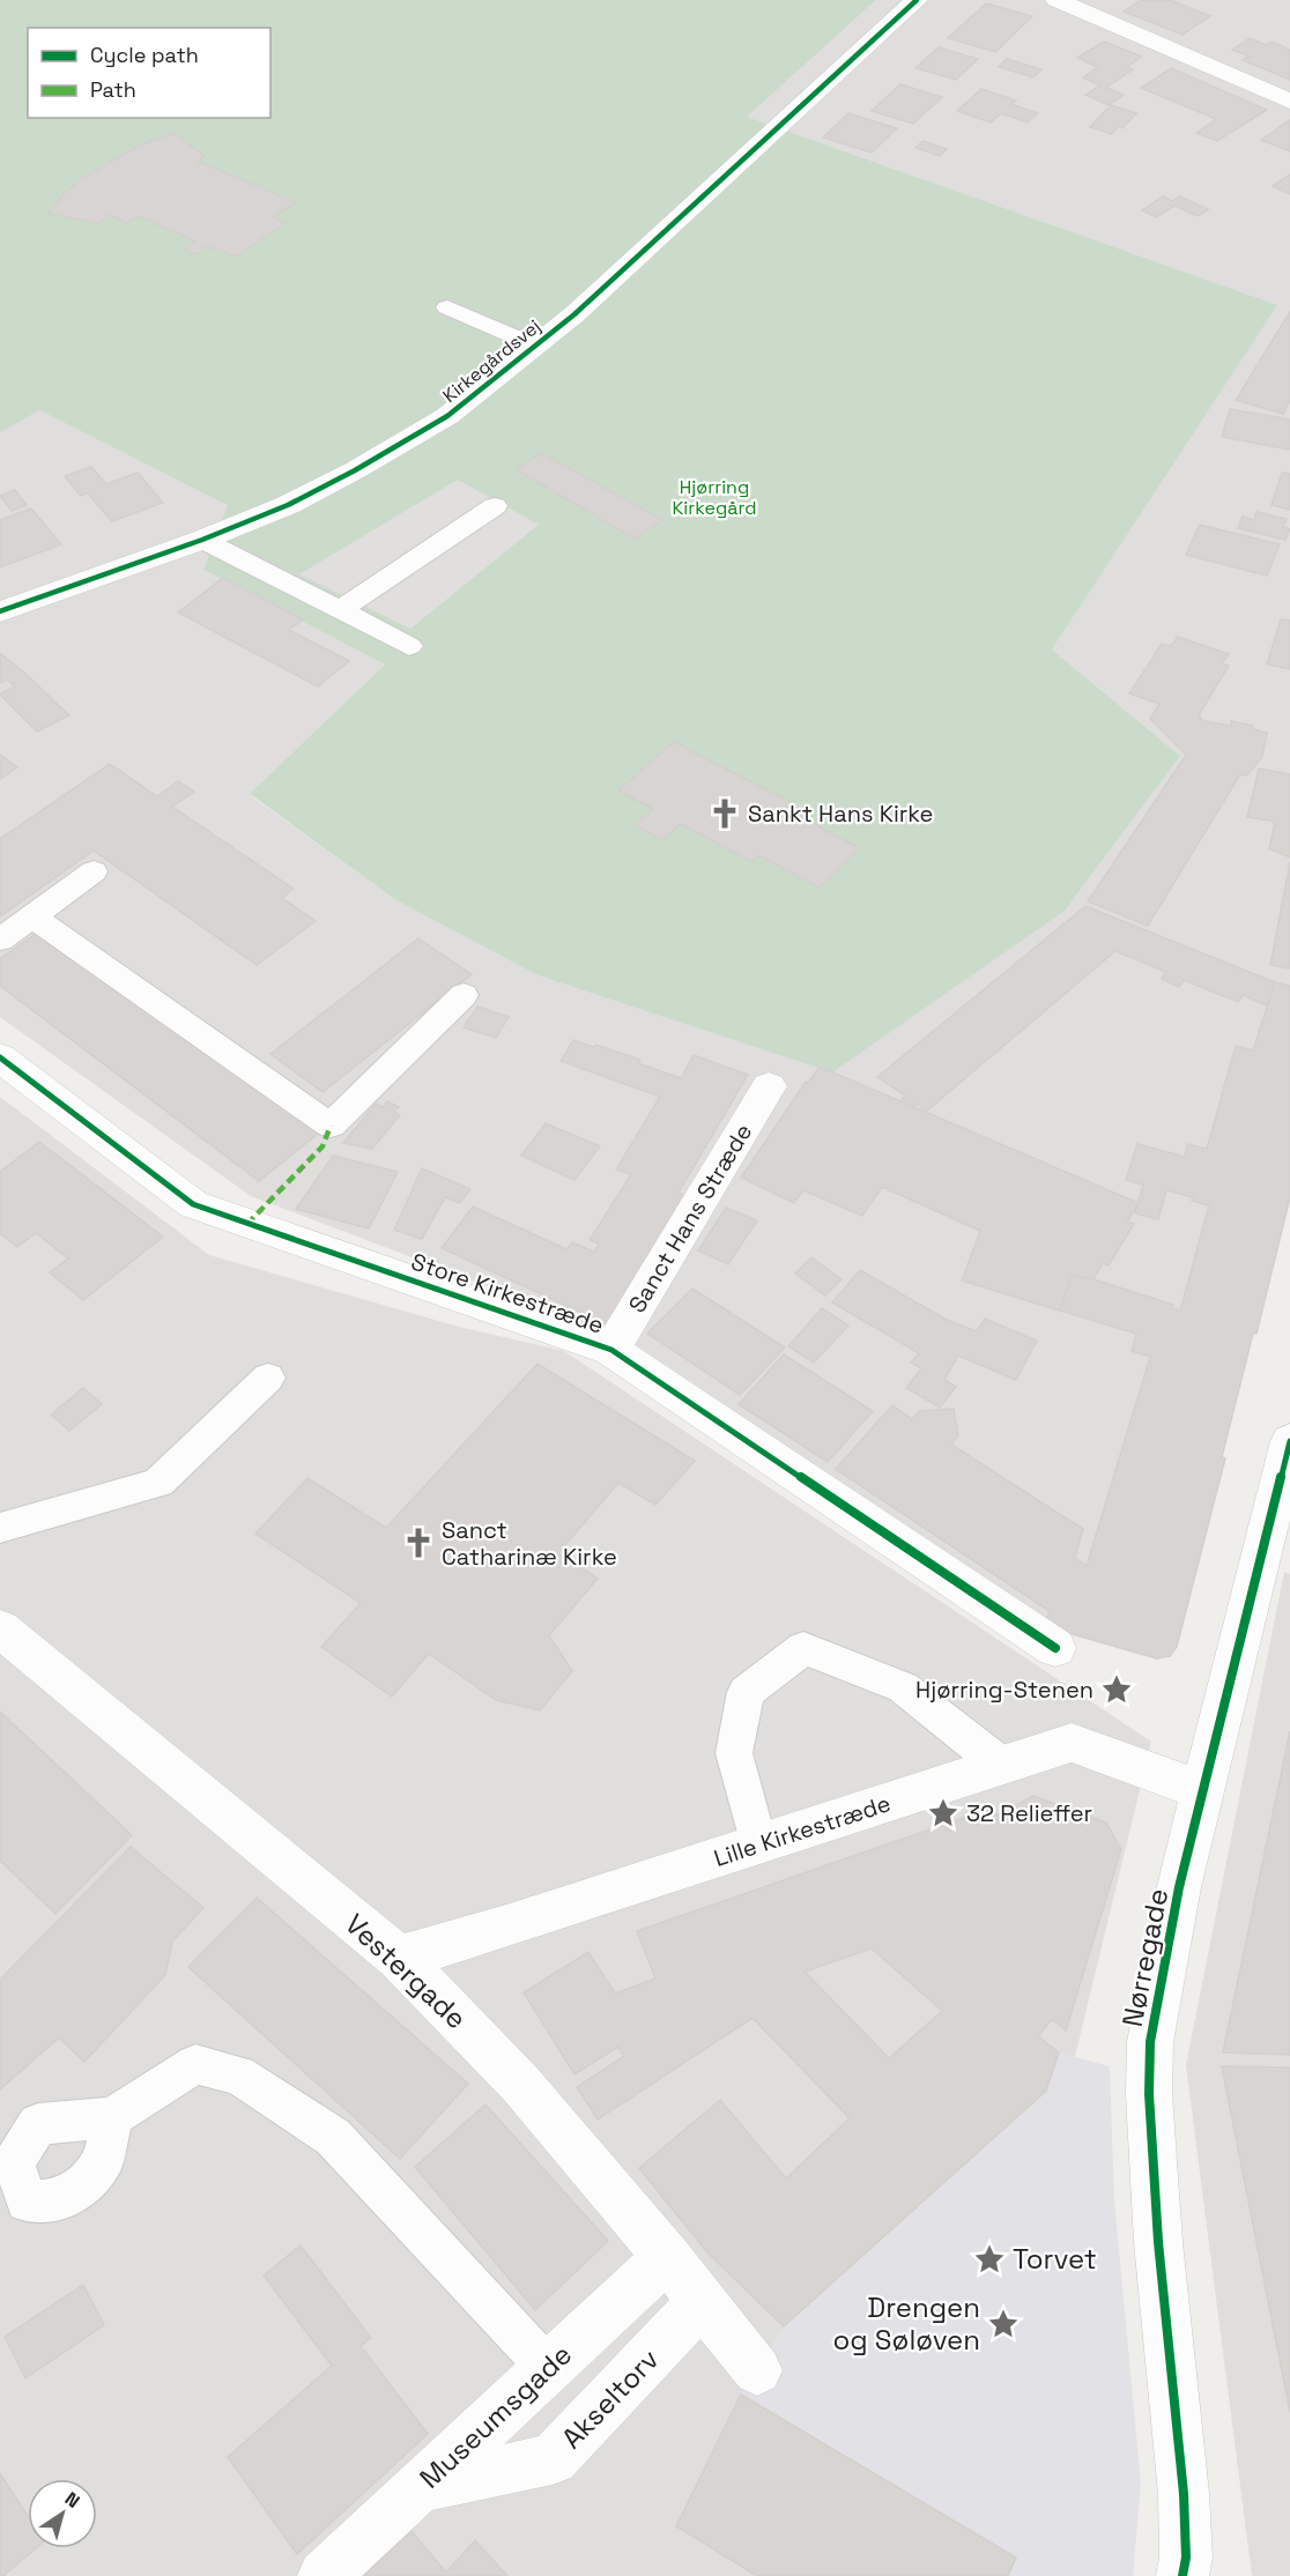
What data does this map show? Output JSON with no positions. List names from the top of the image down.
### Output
{
  "streets": {
    "street": [
      "Kirkegårdsvej",
      "Sanct Hans Stræde",
      "Store Kirkestræde",
      "Lille Kirkestræde",
      "Nørregade",
      "Vestergade",
      "Akseltorv",
      "Museumsgade"
    ]
  },
  "crossings": [
    ["Sanct Hans Stræde", "Store Kirkestræde"],
    ["Lille Kirkestræde", "Nørregade"],
    ["Lille Kirkestræde", "Vestergade"],
    ["Vestergade", "Akseltorv"],
    ["Vestergade", "Museumsgade"],
    ["Akseltorv", "Museumsgade"]
  ],
  "parks": ["Hjørring Kirkegård"],
  "places": {
    "church": ["Sankt Hans Kirke", "Sanct Catharinæ Kirke"],
    "place": [
      "Hjørring-Stenen",
      "32 Relieffer",
      "Torvet",
      "Drengen og Søløven"
    ]
  },
  "legend": ["Cycle path", "Path"],
  "north": "top right"
}
